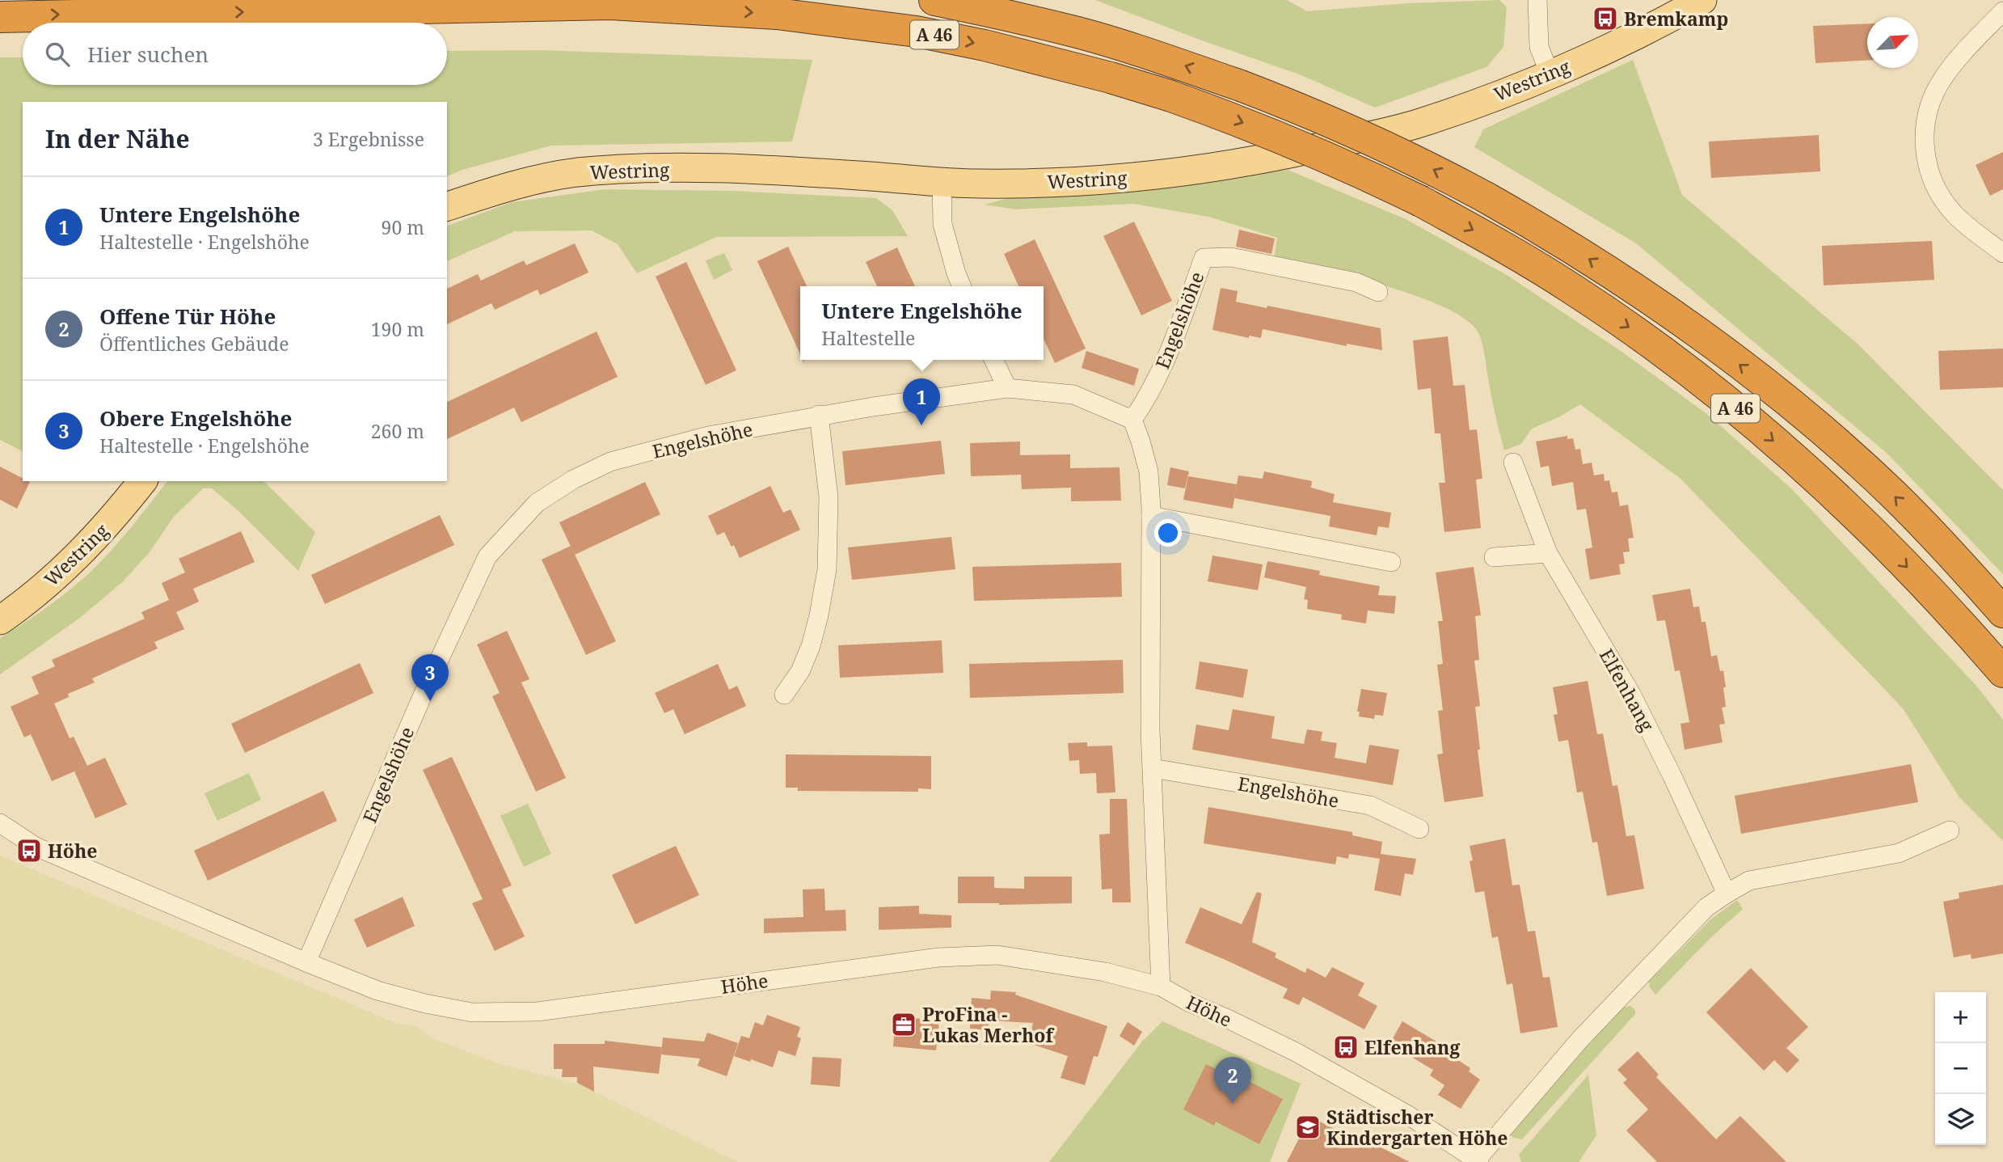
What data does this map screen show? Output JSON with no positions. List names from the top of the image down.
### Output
{
  "streets": {
    "highway": ["A 46"],
    "main road": ["Westring"],
    "street": ["Engelshöhe", "Elfenhang", "Höhe"]
  },
  "crossings": [
    ["Engelshöhe", "Höhe"]
  ],
  "places": {
    "bus stop": ["Bremkamp", "Höhe", "Elfenhang"],
    "office": ["ProFina - Lukas Merhof"],
    "school or university": ["Städtischer Kindergarten Höhe"]
  },
  "north": "top right",
  "page": {
    "search": "Hier suchen",
    "heading": ["In der Nähe", "3 Ergebnisse"],
    "list": [
      {
        "mark": "1",
        "name": "Untere Engelshöhe",
        "note": "Haltestelle · Engelshöhe",
        "value": "90 m"
      },
      {
        "mark": "2",
        "name": "Offene Tür Höhe",
        "note": "Öffentliches Gebäude",
        "value": "190 m"
      },
      {
        "mark": "3",
        "name": "Obere Engelshöhe",
        "note": "Haltestelle · Engelshöhe",
        "value": "260 m"
      }
    ],
    "popup": ["Untere Engelshöhe", "Haltestelle"],
    "pins": ["1", "3", "2"],
    "map_buttons": ["+", "−"]
  }
}
